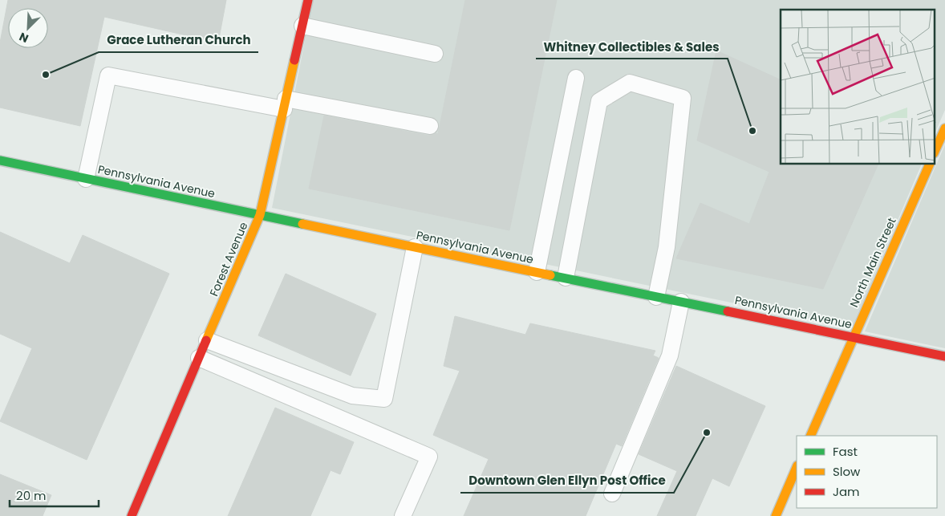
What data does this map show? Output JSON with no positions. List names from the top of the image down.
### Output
{
  "streets": {
    "street": ["Pennsylvania Avenue", "Forest Avenue", "North Main Street"]
  },
  "crossings": [
    ["Pennsylvania Avenue", "Forest Avenue"],
    ["Pennsylvania Avenue", "North Main Street"]
  ],
  "places": ["Grace Lutheran Church", "Whitney Collectibles & Sales", "Downtown Glen Ellyn Post Office"],
  "legend": ["Fast", "Slow", "Jam"],
  "scale_bar": "20 m",
  "north": "bottom left"
}
